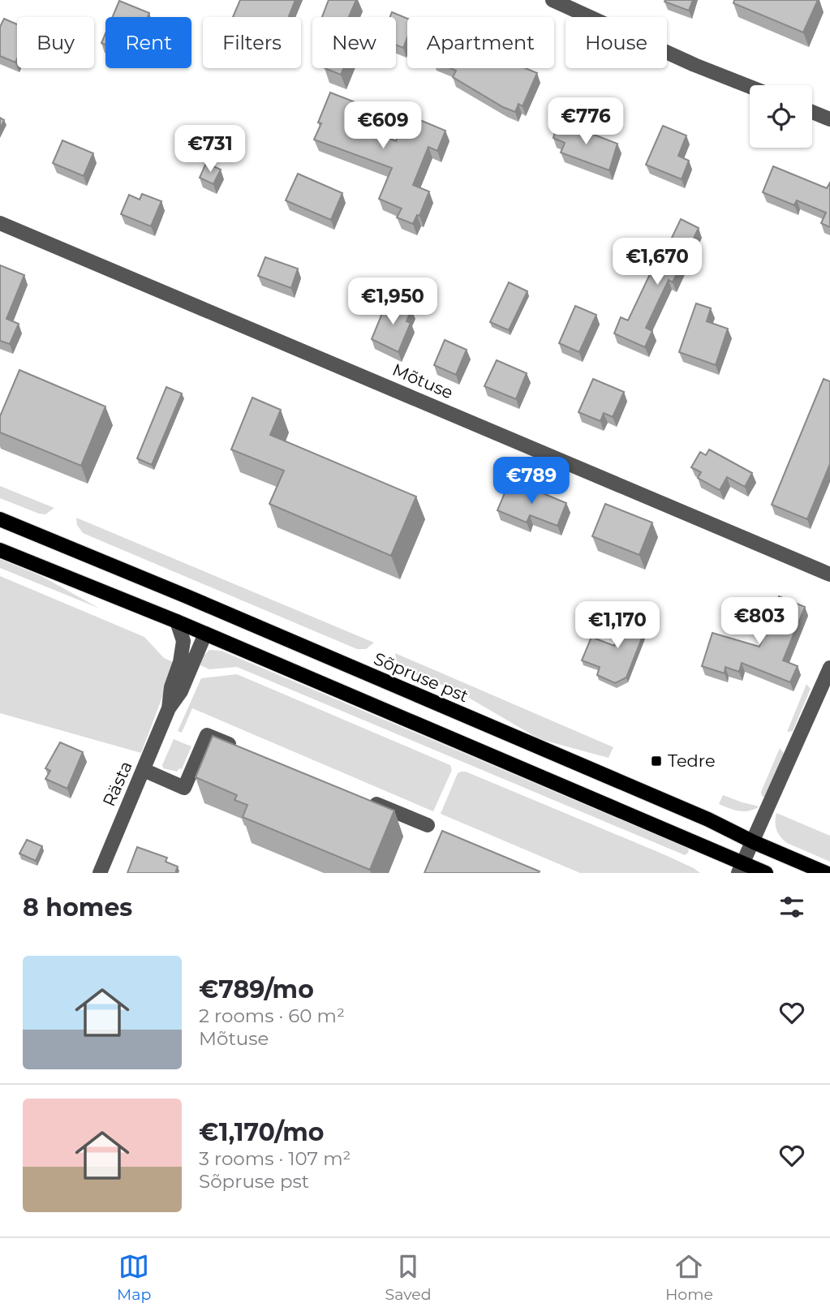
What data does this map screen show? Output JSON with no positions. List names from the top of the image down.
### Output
{
  "streets": {
    "main road": ["Sõpruse pst"],
    "street": ["Mõtuse", "Rästa"]
  },
  "places": {
    "transit": ["Tedre"]
  },
  "page": {
    "chip": [
      "Buy",
      "Rent",
      "Filters",
      "New",
      "Apartment",
      "House"
    ],
    "price": [
      "€776",
      "€609",
      "€731",
      "€1,670",
      "€1,950",
      "€789",
      "€803",
      "€1,170"
    ],
    "heading": "8 homes",
    "list": [
      {
        "name": "€789/mo",
        "note": "2 rooms · 60 m² · Mõtuse"
      },
      {
        "name": "€1,170/mo",
        "note": "3 rooms · 107 m² · Sõpruse pst"
      }
    ],
    "tabs": ["Map", "Saved", "Home"]
  }
}
